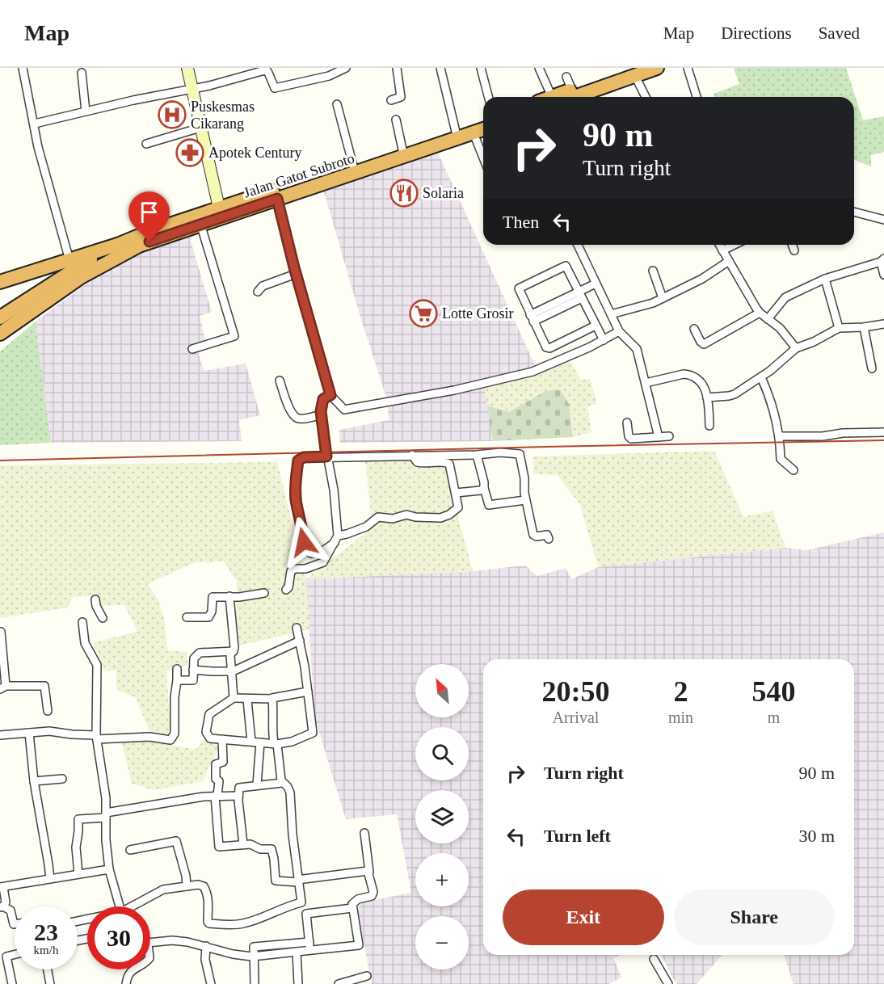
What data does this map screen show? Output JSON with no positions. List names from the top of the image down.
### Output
{
  "streets": {
    "highway": ["Jalan Gatot Subroto"]
  },
  "places": {
    "hospital": ["Puskesmas Cikarang"],
    "pharmacy": ["Apotek Century"],
    "restaurant": ["Solaria"],
    "supermarket": ["Lotte Grosir"]
  },
  "north": "top left",
  "page": {
    "header": "Map",
    "nav": ["Map", "Directions", "Saved"],
    "turn": ["90 m", "Turn right"],
    "then": "Then",
    "eta": [
      "20:50",
      "Arrival",
      "2",
      "min",
      "540",
      "m"
    ],
    "map_buttons": ["+", "−"],
    "list": [
      {
        "name": "Turn right",
        "value": "90 m"
      },
      {
        "name": "Turn left",
        "value": "30 m"
      }
    ],
    "buttons": ["Exit", "Share"],
    "speed": "23 km/h",
    "limit": "30"
  }
}
